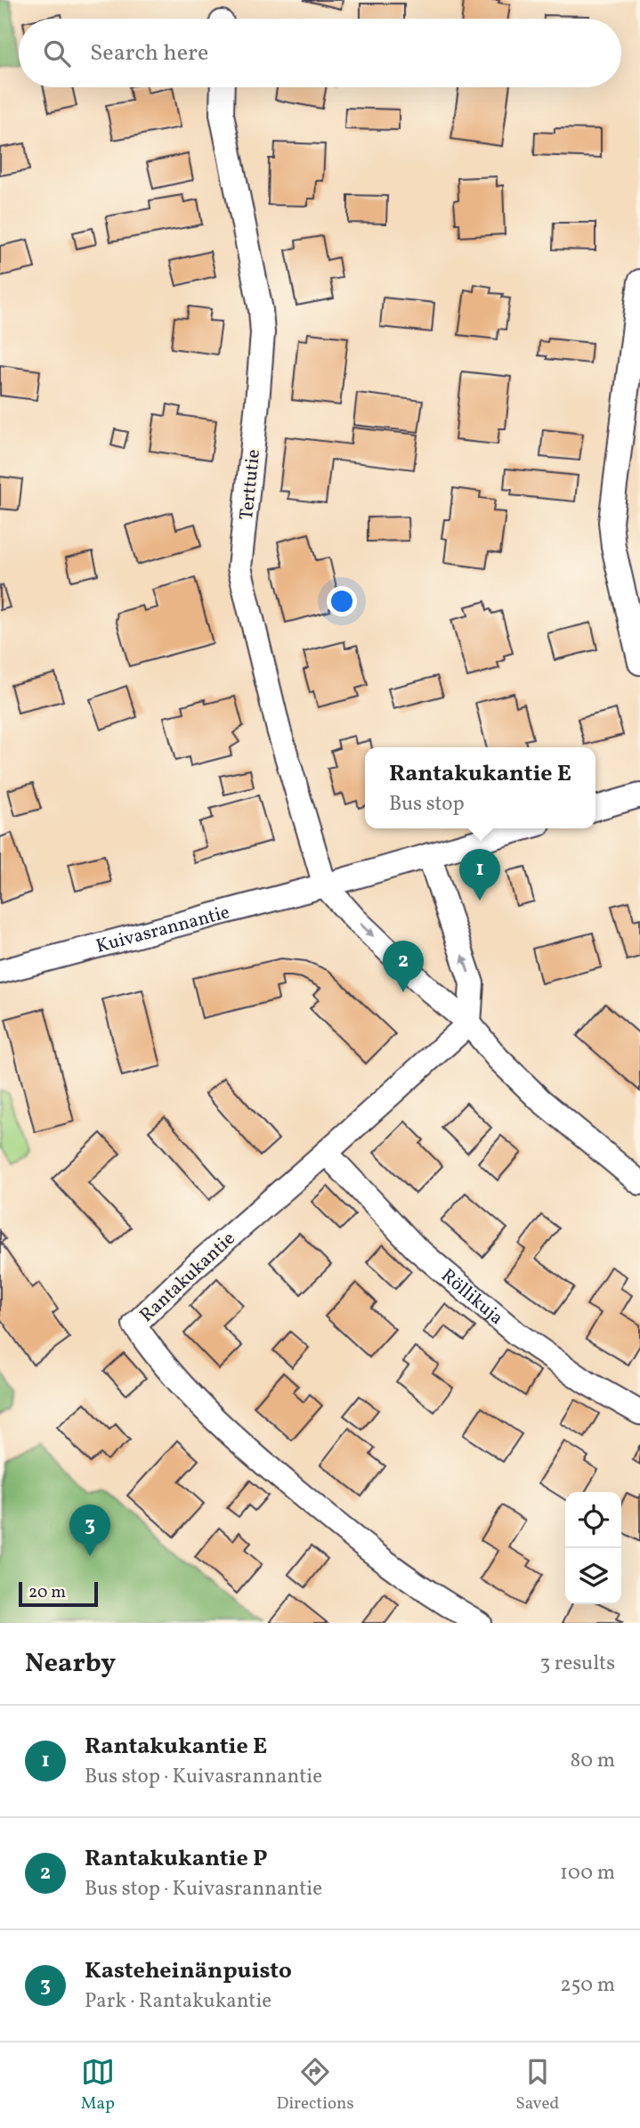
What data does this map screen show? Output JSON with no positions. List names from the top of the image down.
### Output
{
  "streets": {
    "street": [
      "Terttutie",
      "Kuivasrannantie",
      "Rantakukantie",
      "Röllikuja"
    ]
  },
  "crossings": [
    ["Terttutie", "Kuivasrannantie"],
    ["Rantakukantie", "Röllikuja"]
  ],
  "scale_bar": "20 m",
  "page": {
    "search": "Search here",
    "popup": ["Rantakukantie E", "Bus stop"],
    "pins": ["1", "2", "3"],
    "scale": "20 m",
    "heading": ["Nearby", "3 results"],
    "list": [
      {
        "mark": "1",
        "name": "Rantakukantie E",
        "note": "Bus stop · Kuivasrannantie",
        "value": "80 m"
      },
      {
        "mark": "2",
        "name": "Rantakukantie P",
        "note": "Bus stop · Kuivasrannantie",
        "value": "100 m"
      },
      {
        "mark": "3",
        "name": "Kasteheinänpuisto",
        "note": "Park · Rantakukantie",
        "value": "250 m"
      }
    ],
    "nav": ["Map", "Directions", "Saved"]
  }
}
